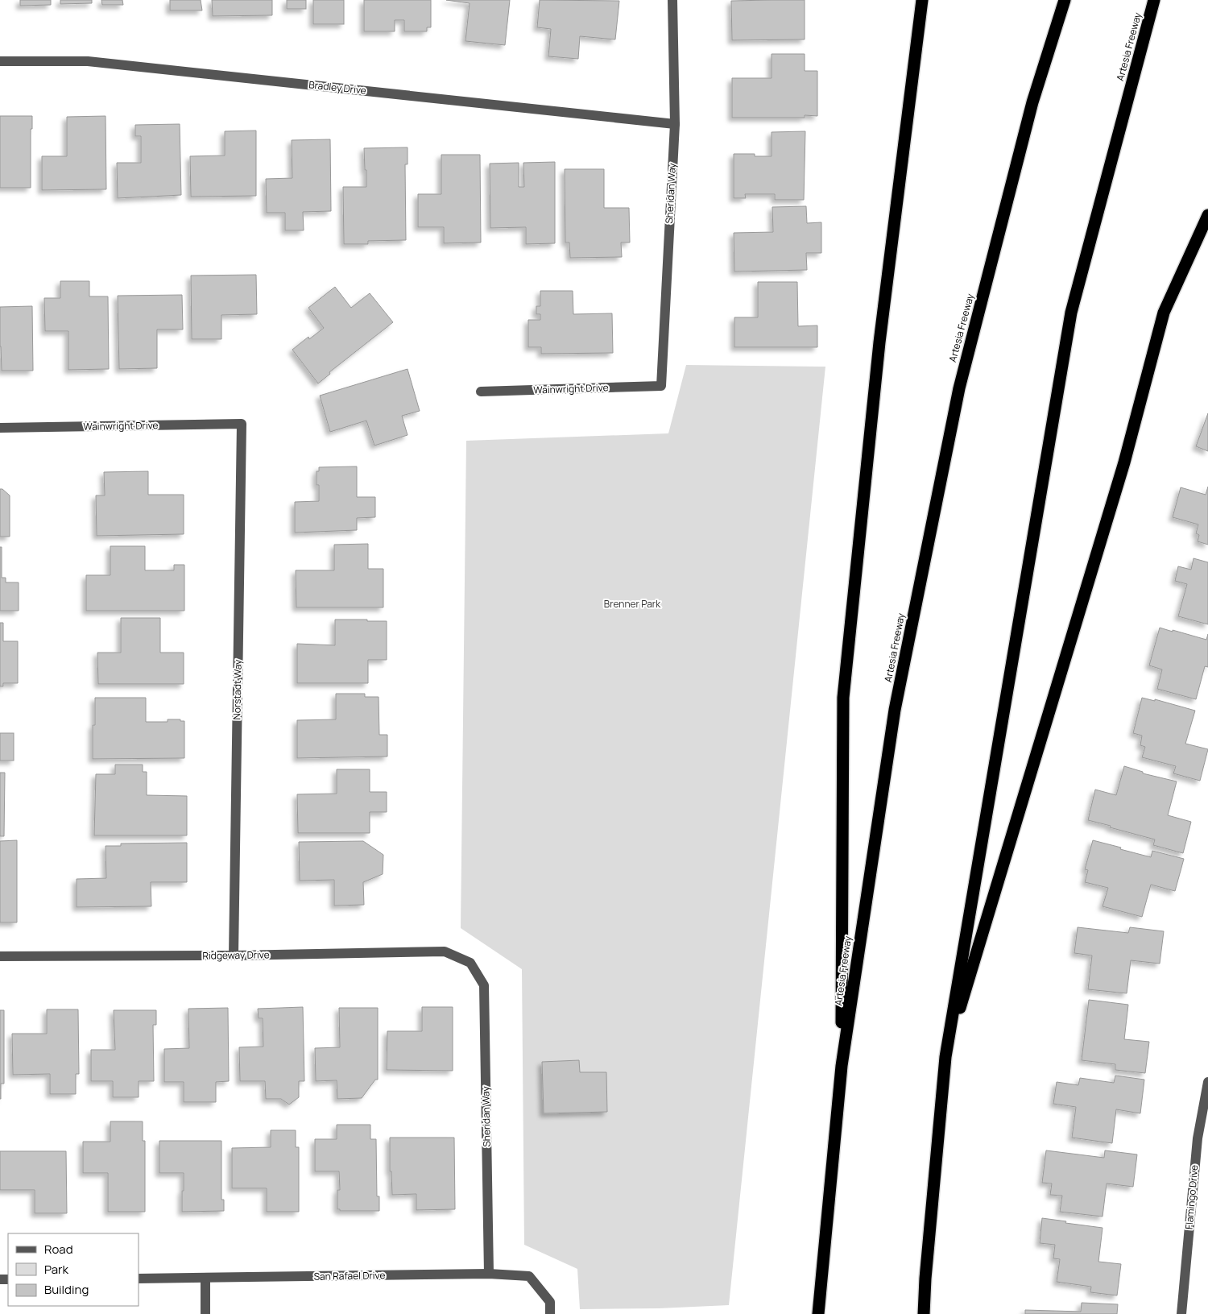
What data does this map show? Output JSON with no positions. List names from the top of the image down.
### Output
{
  "streets": {
    "highway": ["Artesia Freeway"],
    "street": [
      "Bradley Drive",
      "Sheridan Way",
      "Wainwright Drive",
      "Norstadt Way",
      "Ridgeway Drive",
      "Flamingo Drive",
      "San Rafael Drive"
    ]
  },
  "crossings": [
    ["Bradley Drive", "Sheridan Way"],
    ["Sheridan Way", "Wainwright Drive"],
    ["Sheridan Way", "Ridgeway Drive"],
    ["Sheridan Way", "San Rafael Drive"],
    ["Wainwright Drive", "Norstadt Way"],
    ["Norstadt Way", "Ridgeway Drive"]
  ],
  "parks": ["Brenner Park"],
  "legend": ["Road", "Park", "Building"]
}
